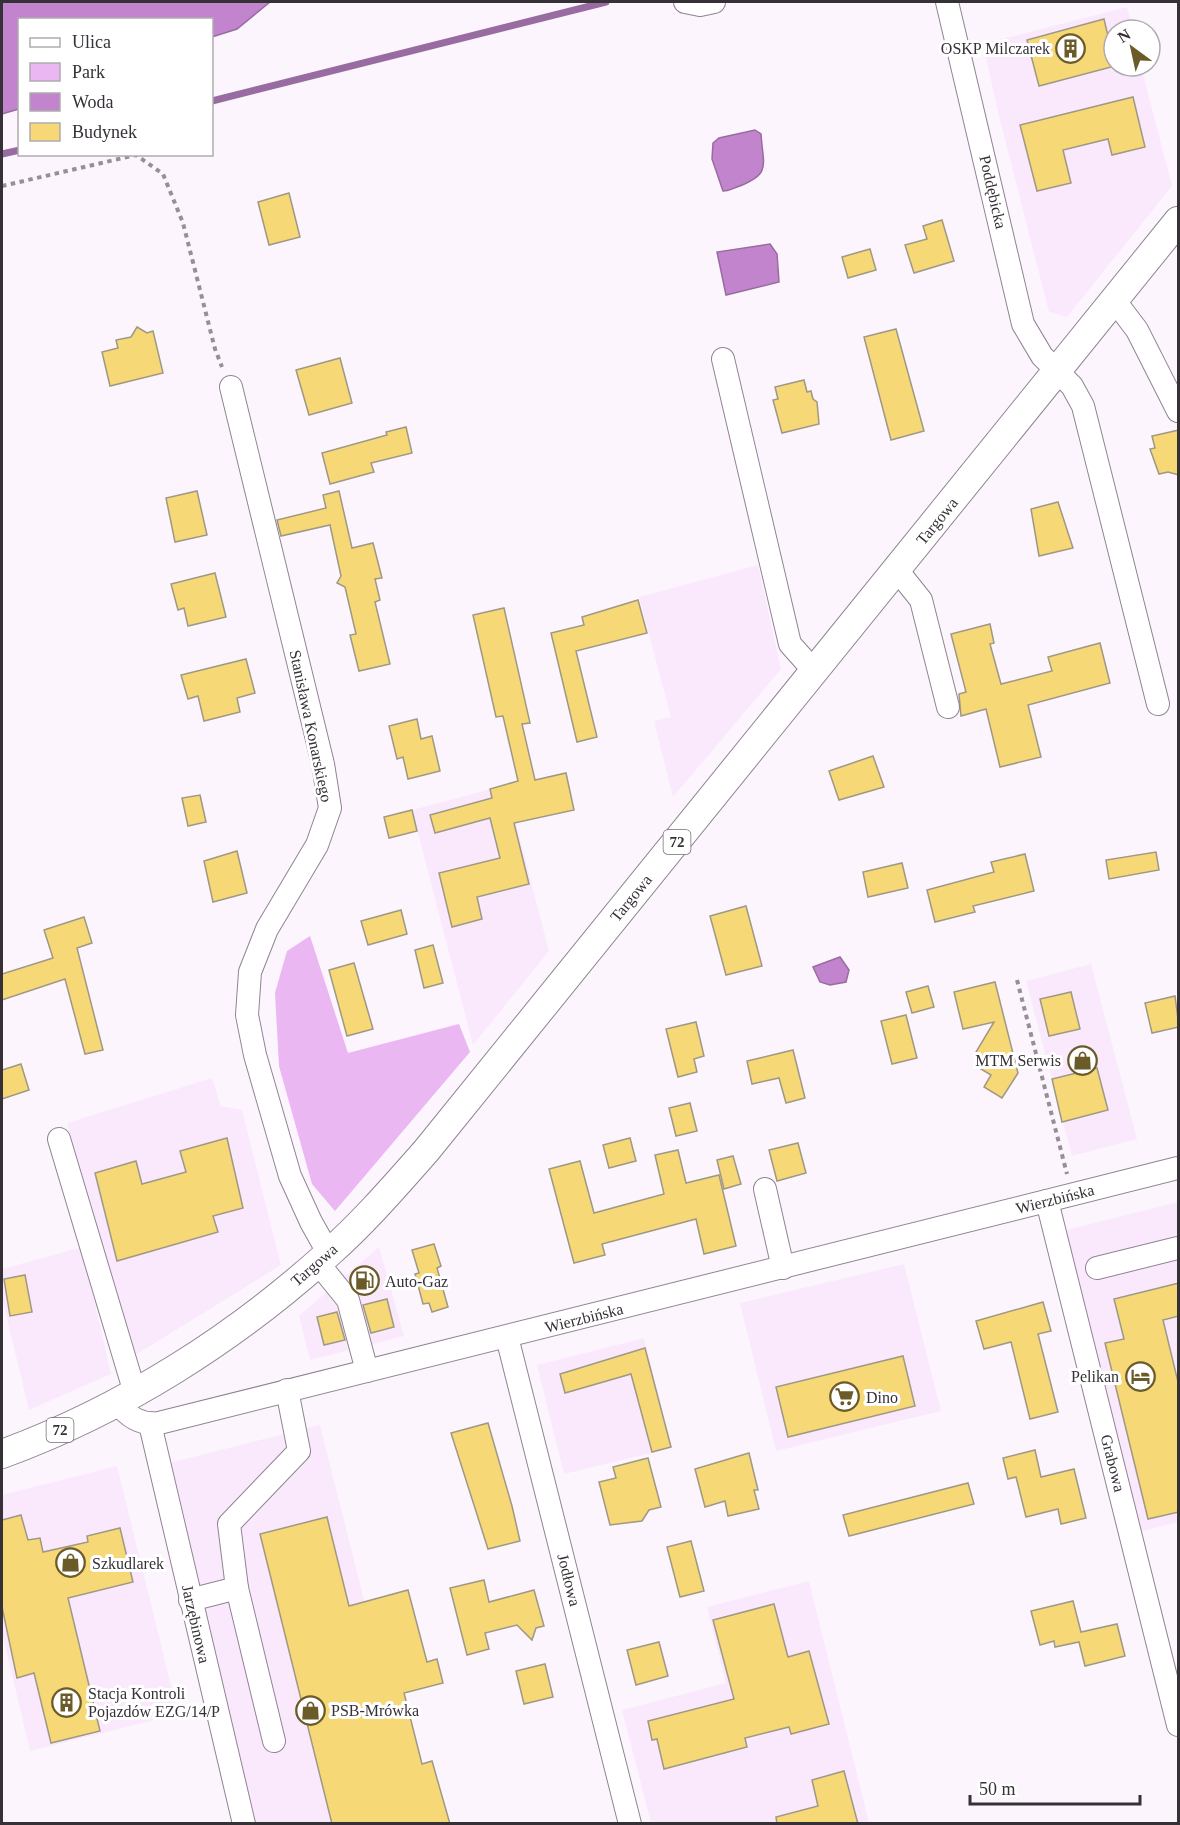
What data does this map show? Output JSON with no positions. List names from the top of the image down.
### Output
{
  "streets": {
    "main road": ["Targowa", "72"],
    "street": [
      "Poddębicka",
      "Stanisława Konarskiego",
      "Wierzbińska",
      "Grabowa",
      "Jodłowa",
      "Jarzębinowa"
    ]
  },
  "crossings": [
    ["Poddębicka", "Targowa"],
    ["Targowa", "Stanisława Konarskiego"],
    ["Targowa", "72"],
    ["Stanisława Konarskiego", "Wierzbińska"],
    ["Wierzbińska", "Grabowa"],
    ["Wierzbińska", "Jodłowa"],
    ["Wierzbińska", "Jarzębinowa"]
  ],
  "places": {
    "building": ["OSKP Milczarek", "Stacja Kontroli Pojazdów EZG/14/P"],
    "shop": ["MTM Serwis", "Szkudlarek", "PSB-Mrówka"],
    "fuel station": ["Auto-Gaz"],
    "hotel": ["Pelikan"],
    "supermarket": ["Dino"]
  },
  "legend": [
    "Ulica",
    "Park",
    "Woda",
    "Budynek"
  ],
  "scale_bar": "50 m",
  "north": "top left"
}
